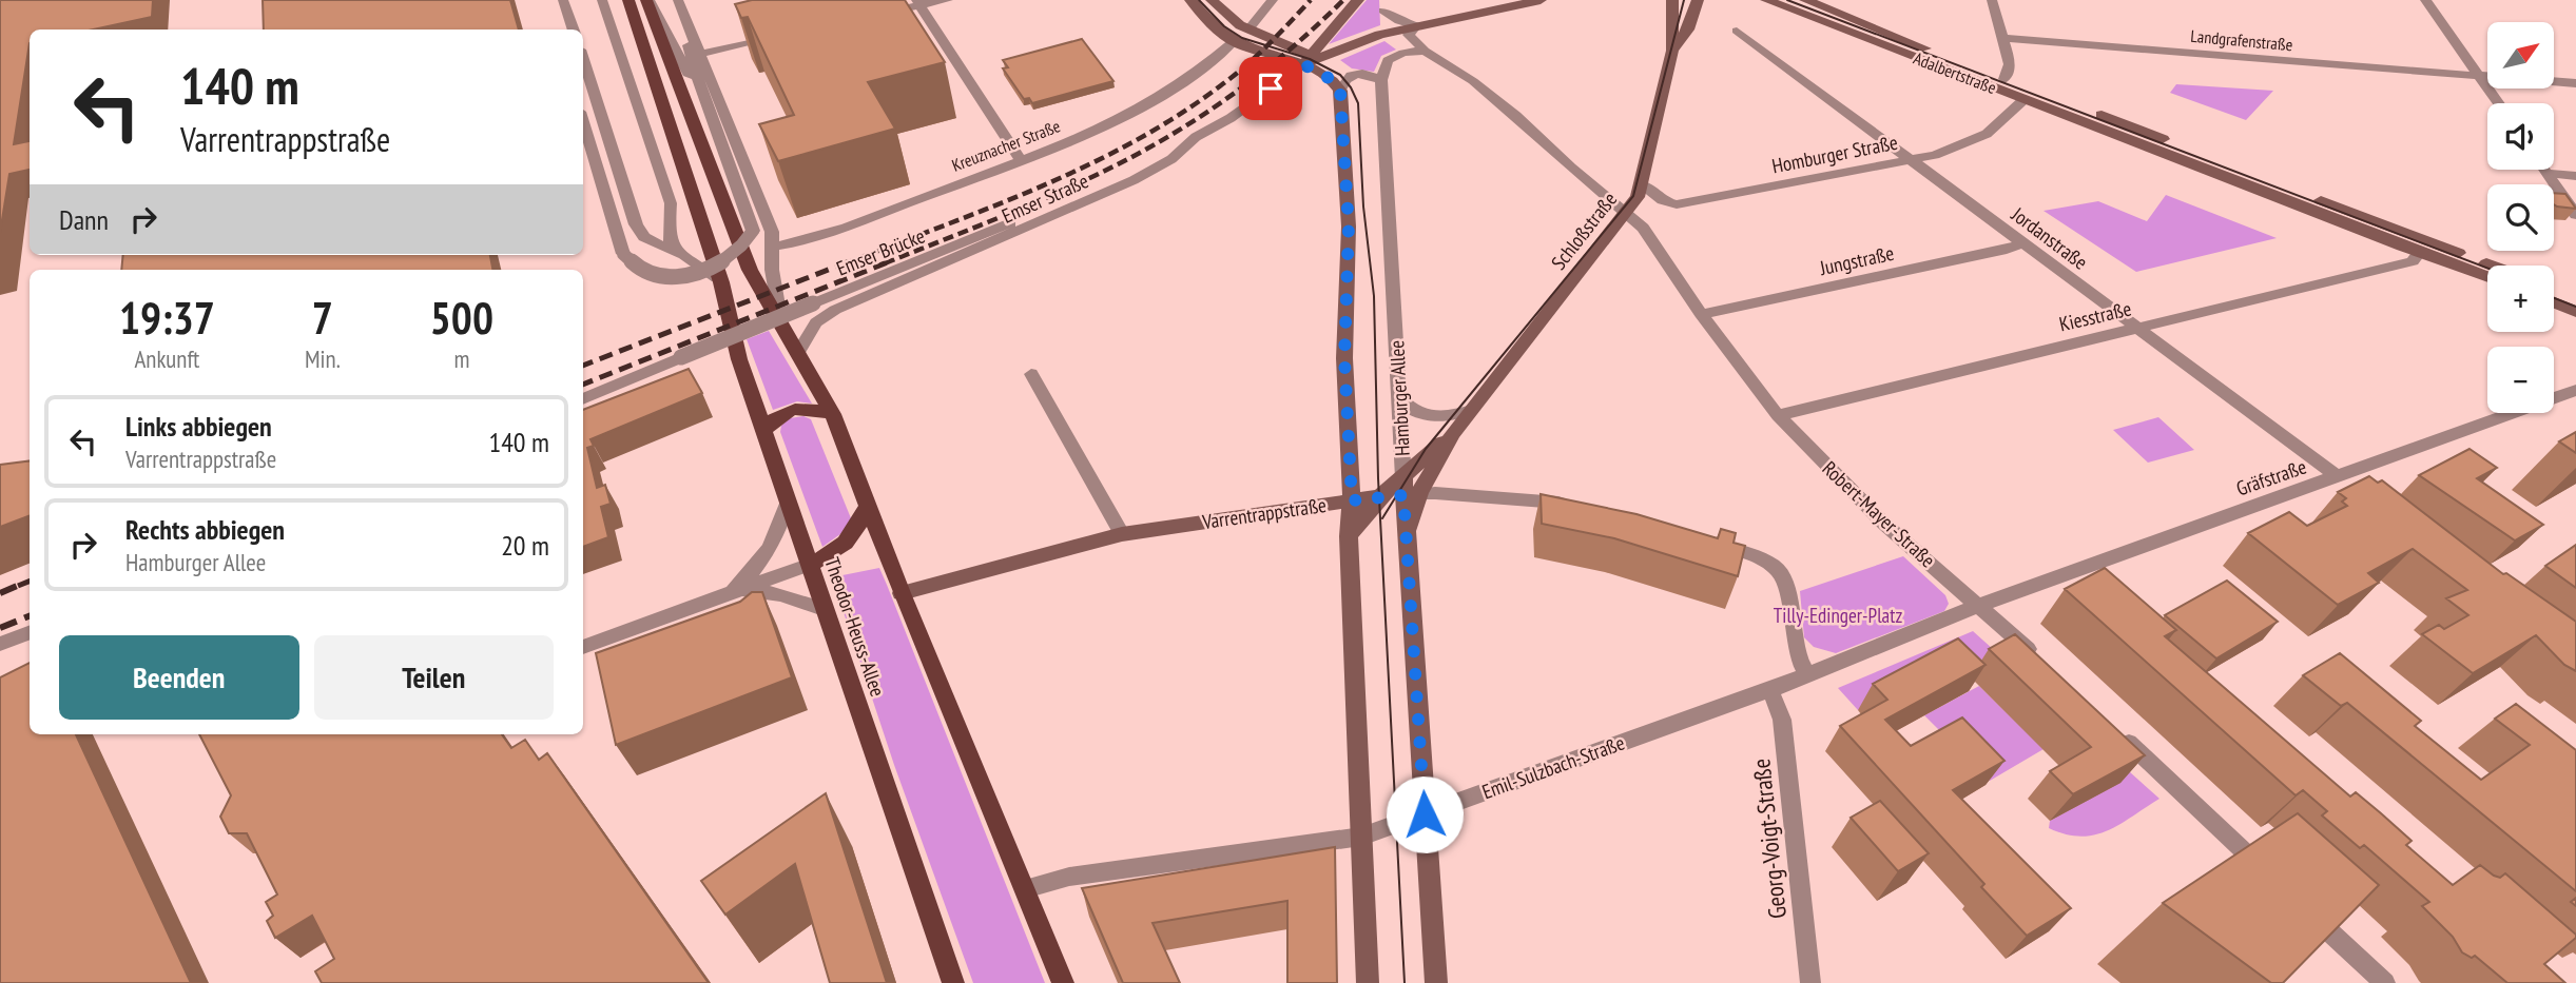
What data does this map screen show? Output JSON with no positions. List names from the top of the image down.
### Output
{
  "streets": {
    "main road": ["Theodor-Heuss-Allee"],
    "street": [
      "Landgrafenstraße",
      "Adalbertstraße",
      "Kreuznacher Straße",
      "Homburger Straße",
      "Emser Straße",
      "Schloßstraße",
      "Jordanstraße",
      "Emser Brücke",
      "Jungstraße",
      "Kiesstraße",
      "Hamburger Allee",
      "Gräfstraße",
      "Varrentrappstraße",
      "Robert-Mayer-Straße",
      "Emil-Sulzbach-Straße",
      "Georg-Voigt-Straße"
    ]
  },
  "crossings": [
    ["Adalbertstraße", "Homburger Straße"],
    ["Adalbertstraße", "Kiesstraße"],
    ["Homburger Straße", "Schloßstraße"],
    ["Homburger Straße", "Jordanstraße"],
    ["Emser Straße", "Emser Brücke"],
    ["Schloßstraße", "Hamburger Allee"],
    ["Schloßstraße", "Varrentrappstraße"],
    ["Schloßstraße", "Robert-Mayer-Straße"],
    ["Jordanstraße", "Jungstraße"],
    ["Jordanstraße", "Kiesstraße"],
    ["Jordanstraße", "Gräfstraße"],
    ["Jungstraße", "Robert-Mayer-Straße"],
    ["Kiesstraße", "Robert-Mayer-Straße"],
    ["Hamburger Allee", "Emil-Sulzbach-Straße"],
    ["Gräfstraße", "Robert-Mayer-Straße"],
    ["Gräfstraße", "Emil-Sulzbach-Straße"],
    ["Robert-Mayer-Straße", "Emil-Sulzbach-Straße"],
    ["Emil-Sulzbach-Straße", "Georg-Voigt-Straße"]
  ],
  "parks": ["Tilly-Edinger-Platz"],
  "north": "top right",
  "page": {
    "map_buttons": ["+", "−"],
    "turn": ["140 m", "Varrentrappstraße"],
    "then": "Dann",
    "eta": [
      "19:37",
      "Ankunft",
      "7",
      "Min.",
      "500",
      "m"
    ],
    "list": [
      {
        "name": "Links abbiegen",
        "note": "Varrentrappstraße",
        "value": "140 m"
      },
      {
        "name": "Rechts abbiegen",
        "note": "Hamburger Allee",
        "value": "20 m"
      }
    ],
    "buttons": ["Beenden", "Teilen"]
  }
}
